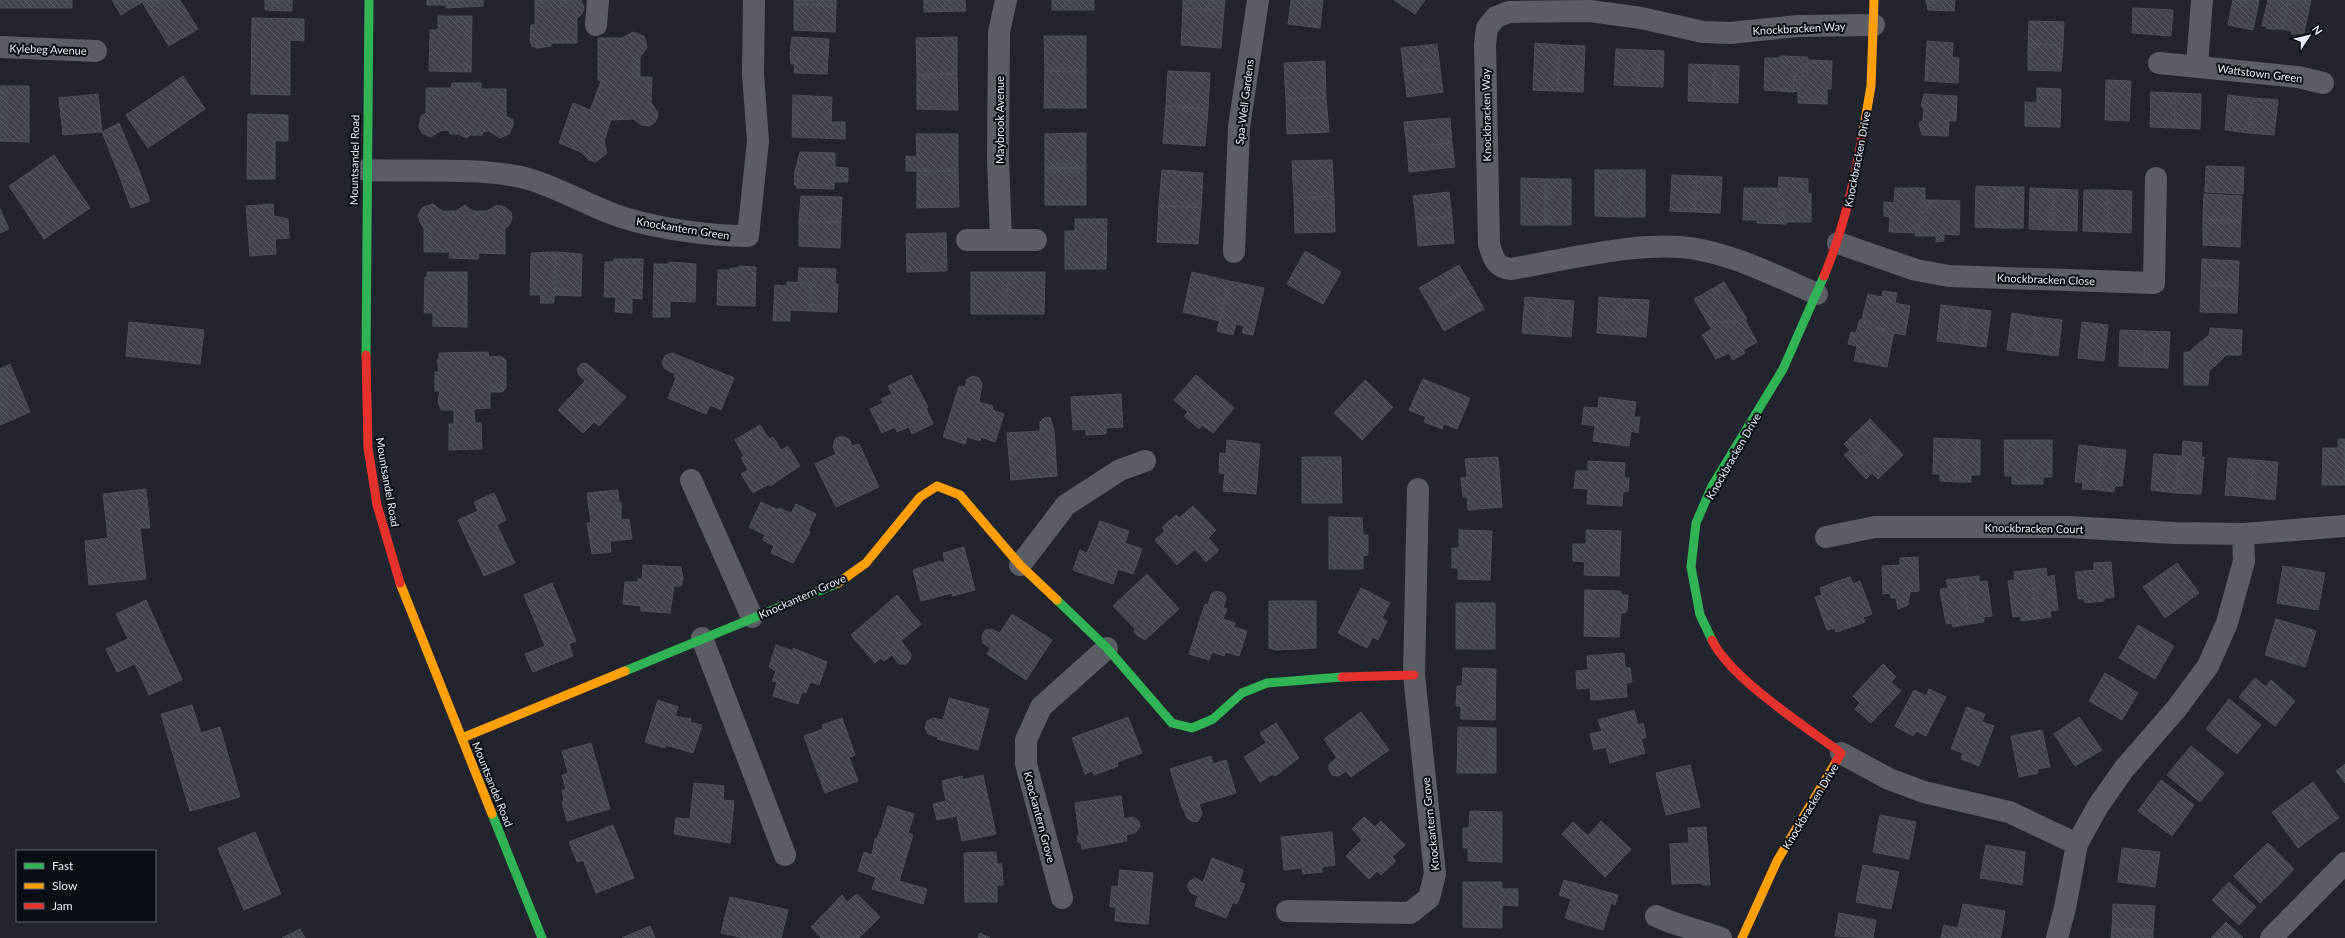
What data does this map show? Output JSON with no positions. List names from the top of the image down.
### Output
{
  "streets": {
    "street": [
      "Knockbracken Way",
      "Kylebeg Avenue",
      "Wattstown Green",
      "Spa-Well Gardens",
      "Maybrook Avenue",
      "Knockbracken Drive",
      "Mountsandel Road",
      "Knockantern Green",
      "Knockbracken Close",
      "Knockbracken Court",
      "Knockantern Grove"
    ]
  },
  "crossings": [
    ["Knockbracken Way", "Knockbracken Drive"],
    ["Knockbracken Drive", "Knockbracken Close"],
    ["Mountsandel Road", "Knockantern Green"],
    ["Mountsandel Road", "Knockantern Grove"]
  ],
  "legend": ["Fast", "Slow", "Jam"],
  "north": "top right"
}
